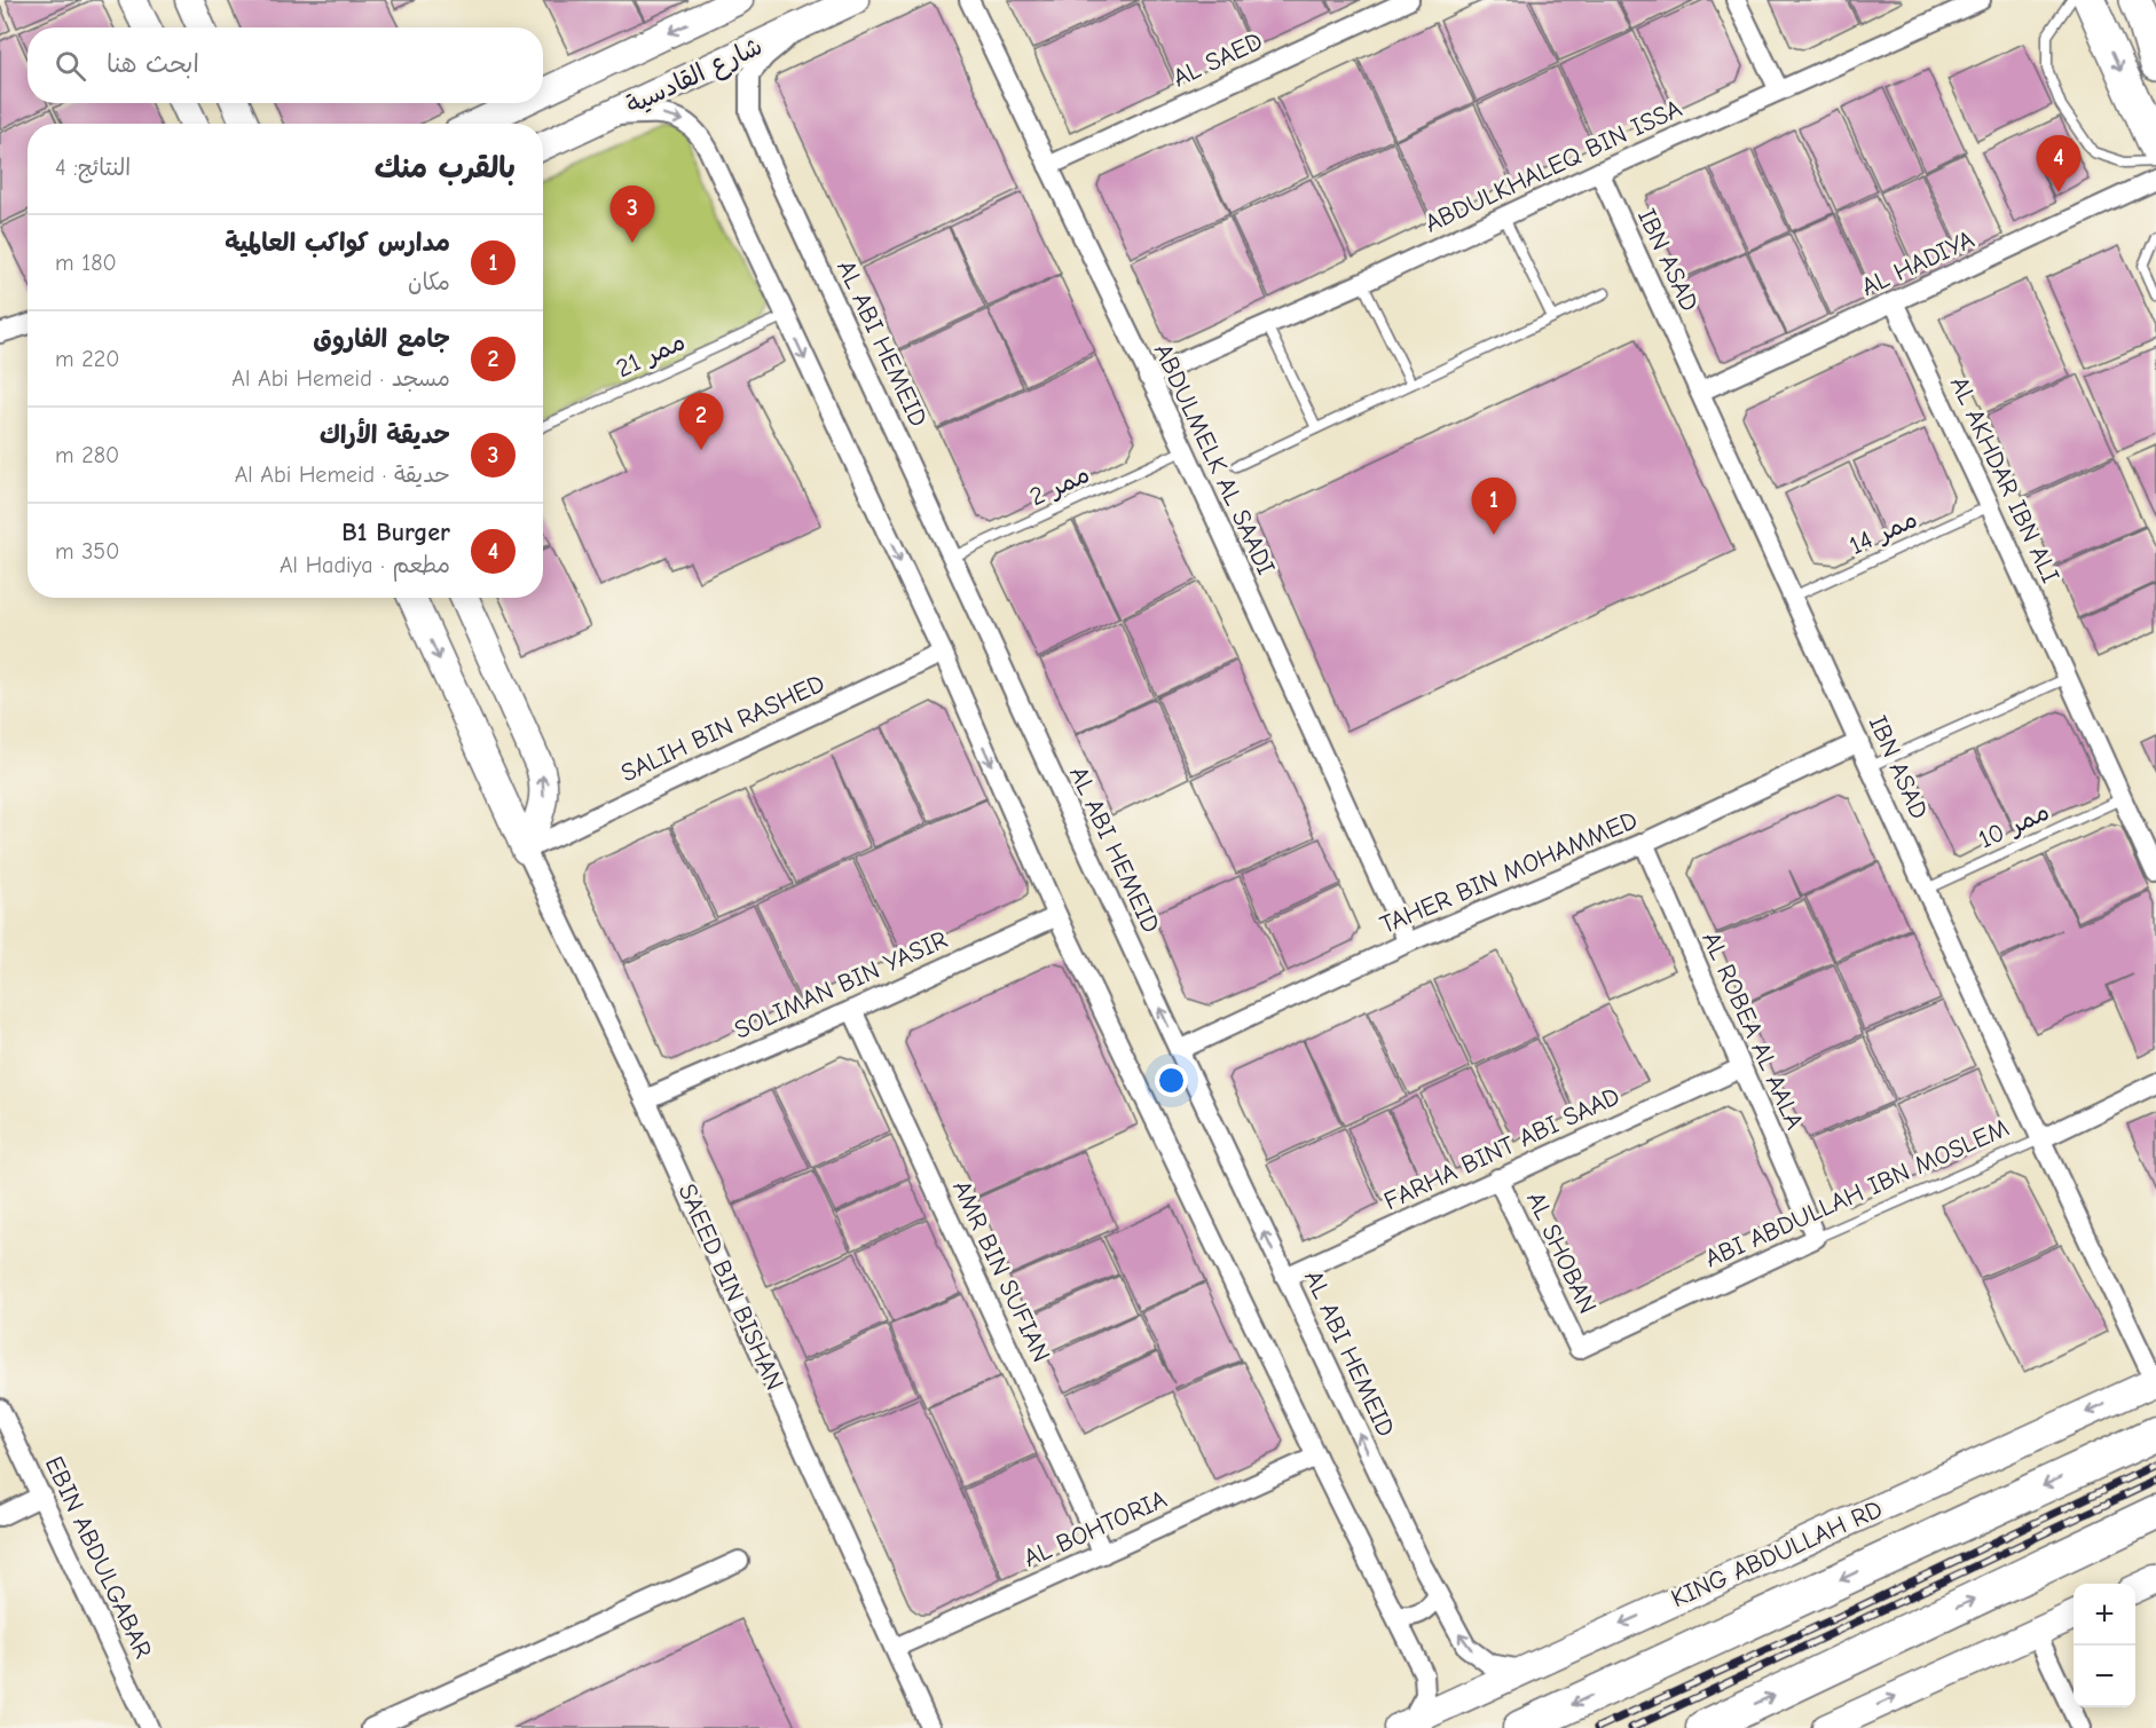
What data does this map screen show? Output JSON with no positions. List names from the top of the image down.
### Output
{
  "streets": {
    "highway": ["KING ABDULLAH RD"],
    "street": [
      "AL SAED",
      "شارع القادسية",
      "ABDULKHALEQ BIN ISSA",
      "IBN ASAD",
      "AL HADIYA",
      "AL ABI HEMEID",
      "ABDULMELK AL SAADI",
      "AL AKHDAR IBN ALI",
      "SALIH BIN RASHED",
      "TAHER BIN MOHAMMED",
      "SOLIMAN BIN YASIR",
      "AL ROBEA AL AALA",
      "FARHA BINT ABI SAAD",
      "ABI ABDULLAH IBN MOSLEM",
      "AL SHOBAN",
      "AMR BIN SUFIAN",
      "SAEED BIN BISHAN",
      "AL BOHTORIA",
      "EBIN ABDULGABAR"
    ],
    "lane": [
      "ممر 21",
      "ممر 2",
      "ممر 14",
      "ممر 10"
    ]
  },
  "crossings": [
    ["AL SAED", "ABDULMELK AL SAADI"],
    ["شارع القادسية", "AL ABI HEMEID"],
    ["ABDULKHALEQ BIN ISSA", "IBN ASAD"],
    ["ABDULKHALEQ BIN ISSA", "ABDULMELK AL SAADI"],
    ["IBN ASAD", "AL HADIYA"],
    ["IBN ASAD", "ممر 14"],
    ["IBN ASAD", "ممر 10"],
    ["IBN ASAD", "TAHER BIN MOHAMMED"],
    ["IBN ASAD", "ABI ABDULLAH IBN MOSLEM"],
    ["IBN ASAD", "KING ABDULLAH RD"],
    ["AL HADIYA", "AL AKHDAR IBN ALI"],
    ["AL ABI HEMEID", "ممر 2"],
    ["AL ABI HEMEID", "TAHER BIN MOHAMMED"],
    ["AL ABI HEMEID", "FARHA BINT ABI SAAD"],
    ["AL ABI HEMEID", "KING ABDULLAH RD"],
    ["ABDULMELK AL SAADI", "ممر 2"],
    ["ABDULMELK AL SAADI", "TAHER BIN MOHAMMED"],
    ["AL AKHDAR IBN ALI", "ممر 14"],
    ["AL AKHDAR IBN ALI", "ممر 10"],
    ["SALIH BIN RASHED", "SAEED BIN BISHAN"],
    ["TAHER BIN MOHAMMED", "AL ROBEA AL AALA"],
    ["SOLIMAN BIN YASIR", "AMR BIN SUFIAN"],
    ["SOLIMAN BIN YASIR", "SAEED BIN BISHAN"],
    ["AL ROBEA AL AALA", "FARHA BINT ABI SAAD"],
    ["AL ROBEA AL AALA", "ABI ABDULLAH IBN MOSLEM"],
    ["FARHA BINT ABI SAAD", "AL SHOBAN"],
    ["ABI ABDULLAH IBN MOSLEM", "AL SHOBAN"],
    ["AMR BIN SUFIAN", "AL BOHTORIA"],
    ["SAEED BIN BISHAN", "AL BOHTORIA"]
  ],
  "one_way": ["KING ABDULLAH RD"],
  "page": {
    "search": "ابحث هنا",
    "heading": ["بالقرب منك", "النتائج: 4"],
    "pins": [
      "4",
      "3",
      "2",
      "1"
    ],
    "list": [
      {
        "mark": "1",
        "name": "مدارس كواكب العالمية",
        "note": "مكان",
        "value": "180 m"
      },
      {
        "mark": "2",
        "name": "جامع الفاروق",
        "note": "مسجد · Al Abi Hemeid",
        "value": "220 m"
      },
      {
        "mark": "3",
        "name": "حديقة الأراك",
        "note": "حديقة · Al Abi Hemeid",
        "value": "280 m"
      },
      {
        "mark": "4",
        "name": "B1 Burger",
        "note": "مطعم · Al Hadiya",
        "value": "350 m"
      }
    ],
    "map_buttons": ["+", "−"]
  }
}
